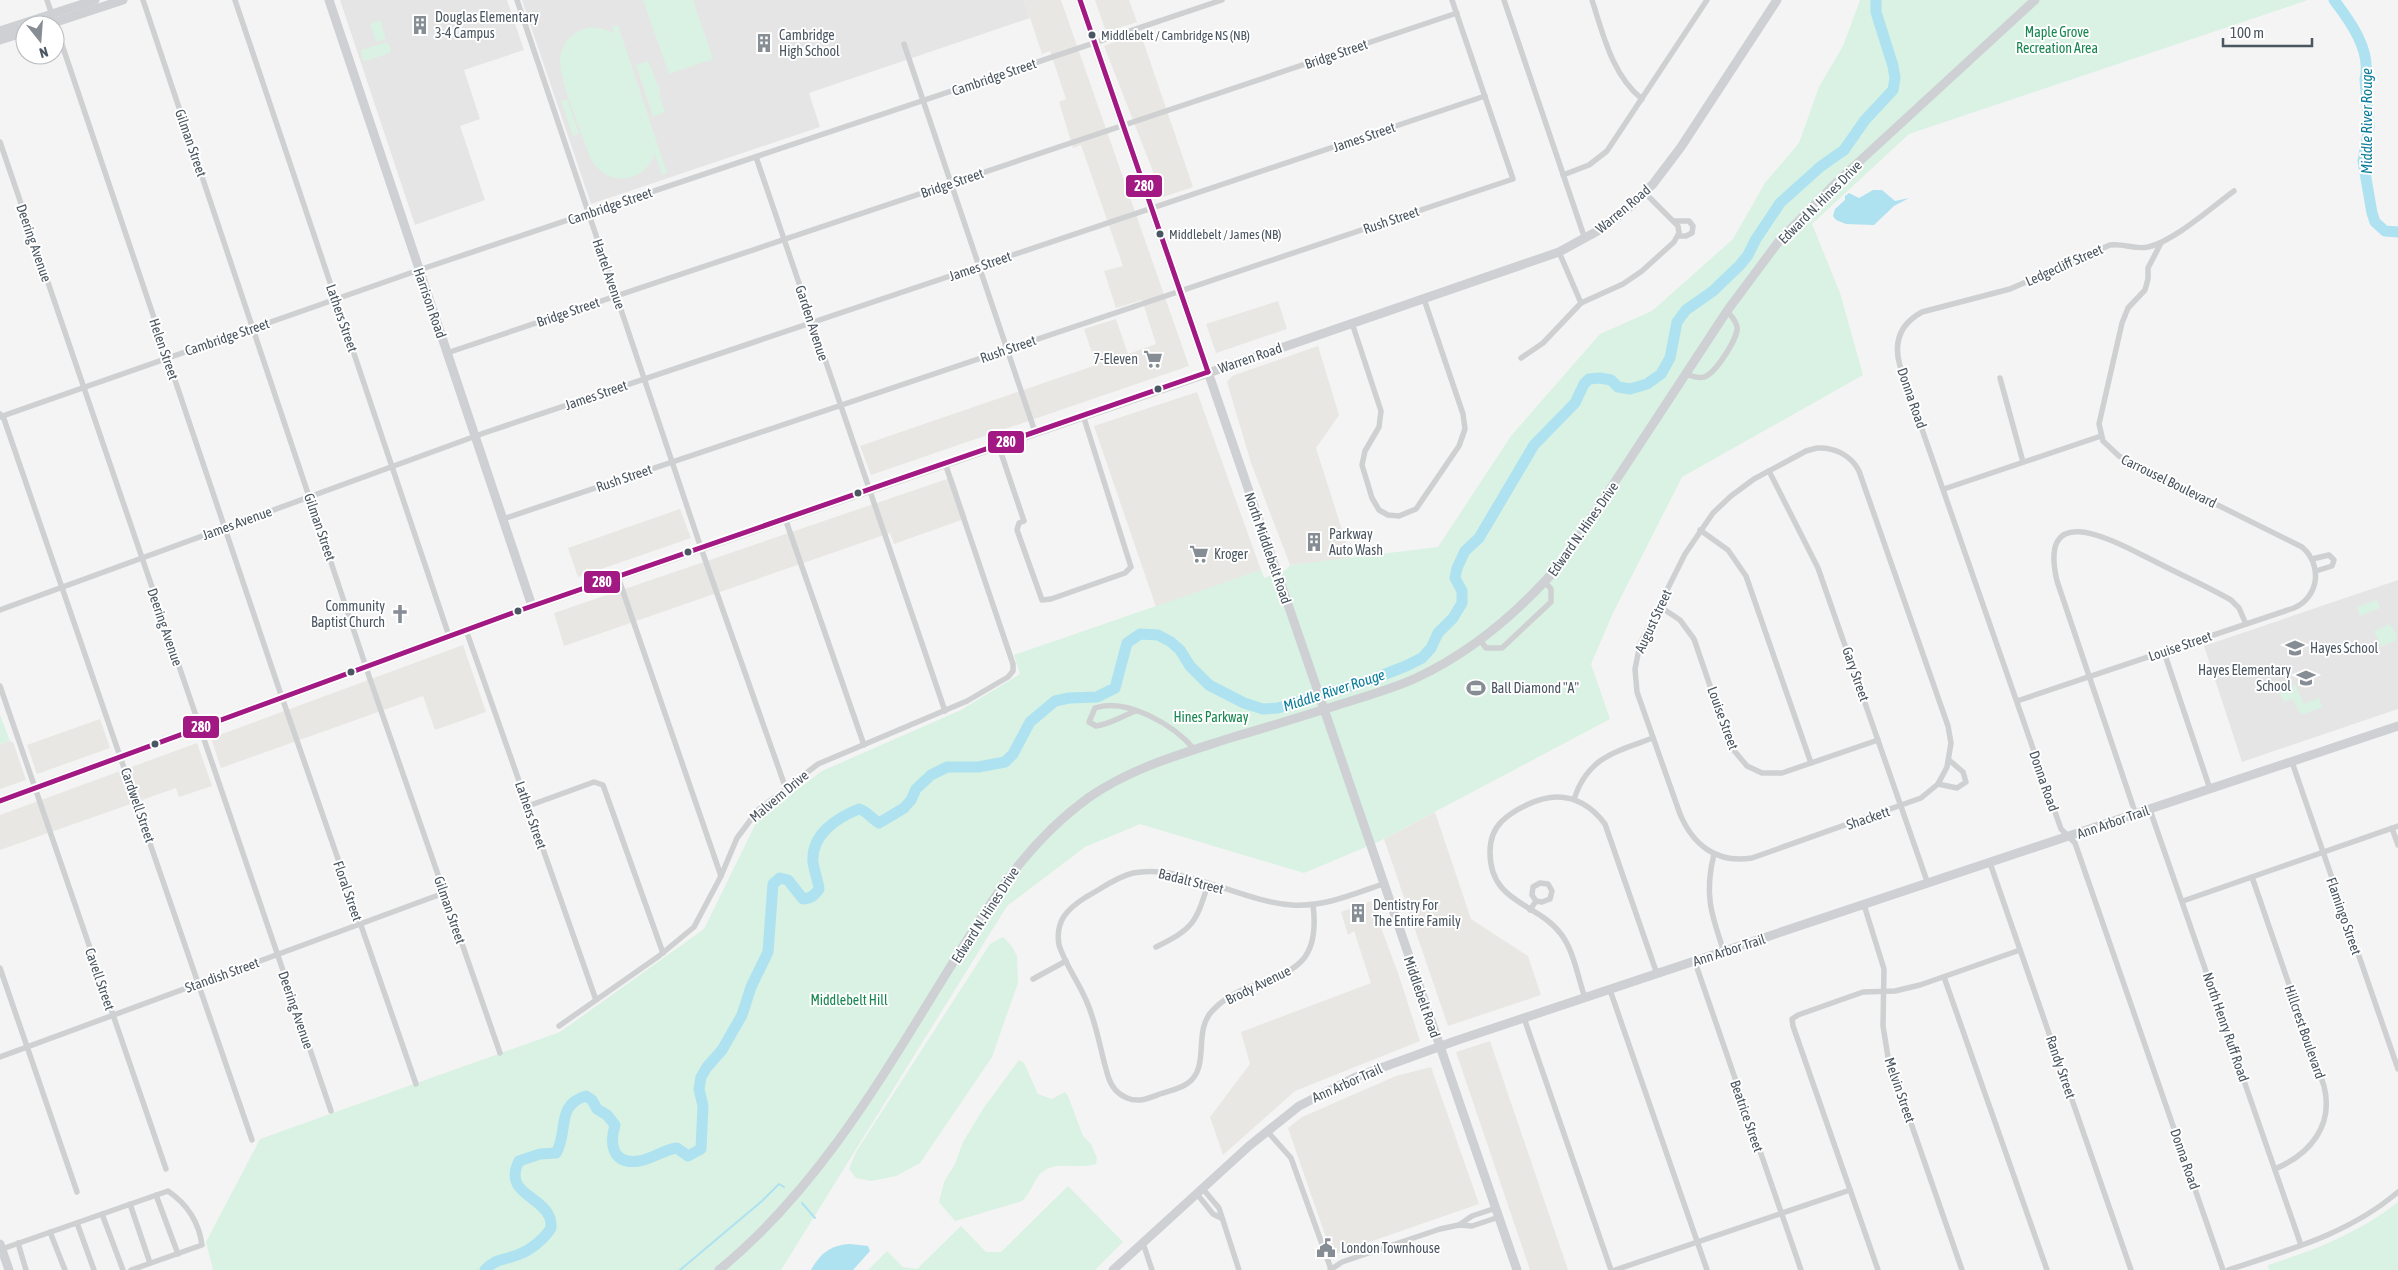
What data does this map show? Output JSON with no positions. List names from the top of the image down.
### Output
{
  "streets": {
    "street": [
      "Bridge Street",
      "Cambridge Street",
      "James Street",
      "Gilman Street",
      "Edward N. Hines Drive",
      "Warren Road",
      "Rush Street",
      "Deering Avenue",
      "Ledgecliff Street",
      "Hartel Avenue",
      "Harrison Road",
      "Lathers Street",
      "Garden Avenue",
      "Helen Street",
      "Donna Road",
      "Carrousel Boulevard",
      "James Avenue",
      "North Middlebelt Road",
      "August Street",
      "Louise Street",
      "Gary Street",
      "Malvern Drive",
      "Cardwell Street",
      "Shackett",
      "Ann Arbor Trail",
      "Badalt Street",
      "Floral Street",
      "Flamingo Street",
      "Standish Street",
      "Cavell Street",
      "Brody Avenue",
      "Middlebelt Road",
      "North Henry Ruff Road",
      "Hillcrest Boulevard",
      "Randy Street",
      "Melvin Street",
      "Beatrice Street"
    ]
  },
  "crossings": [
    ["Bridge Street", "Hartel Avenue"],
    ["Bridge Street", "Harrison Road"],
    ["Bridge Street", "Garden Avenue"],
    ["Cambridge Street", "Gilman Street"],
    ["Cambridge Street", "Deering Avenue"],
    ["Cambridge Street", "Hartel Avenue"],
    ["Cambridge Street", "Harrison Road"],
    ["Cambridge Street", "Lathers Street"],
    ["Cambridge Street", "Garden Avenue"],
    ["Cambridge Street", "Helen Street"],
    ["Cambridge Street", "Cardwell Street"],
    ["James Street", "Rush Street"],
    ["James Street", "Hartel Avenue"],
    ["James Street", "Harrison Road"],
    ["James Street", "Garden Avenue"],
    ["James Street", "James Avenue"],
    ["Gilman Street", "Warren Road"],
    ["Gilman Street", "James Avenue"],
    ["Gilman Street", "Standish Street"],
    ["Warren Road", "Deering Avenue"],
    ["Warren Road", "Hartel Avenue"],
    ["Warren Road", "Harrison Road"],
    ["Warren Road", "Lathers Street"],
    ["Warren Road", "Garden Avenue"],
    ["Warren Road", "Helen Street"],
    ["Warren Road", "North Middlebelt Road"],
    ["Warren Road", "Malvern Drive"],
    ["Warren Road", "Cardwell Street"],
    ["Warren Road", "Floral Street"],
    ["Warren Road", "Cavell Street"],
    ["Rush Street", "Hartel Avenue"],
    ["Rush Street", "Harrison Road"],
    ["Rush Street", "Garden Avenue"],
    ["Deering Avenue", "James Avenue"],
    ["Deering Avenue", "Standish Street"],
    ["Ledgecliff Street", "Donna Road"],
    ["Hartel Avenue", "Malvern Drive"],
    ["Harrison Road", "James Avenue"],
    ["Lathers Street", "James Avenue"],
    ["Lathers Street", "Malvern Drive"],
    ["Garden Avenue", "Malvern Drive"],
    ["Helen Street", "James Avenue"],
    ["Helen Street", "Floral Street"],
    ["Donna Road", "Louise Street"],
    ["Donna Road", "Ann Arbor Trail"],
    ["Carrousel Boulevard", "Louise Street"],
    ["James Avenue", "Cardwell Street"],
    ["North Middlebelt Road", "Middlebelt Road"],
    ["August Street", "Louise Street"],
    ["August Street", "Gary Street"],
    ["August Street", "Shackett"],
    ["Louise Street", "Gary Street"],
    ["Gary Street", "Shackett"],
    ["Gary Street", "Ann Arbor Trail"],
    ["Cardwell Street", "Standish Street"],
    ["Ann Arbor Trail", "Flamingo Street"],
    ["Ann Arbor Trail", "Middlebelt Road"],
    ["Ann Arbor Trail", "North Henry Ruff Road"],
    ["Ann Arbor Trail", "Randy Street"],
    ["Ann Arbor Trail", "Melvin Street"],
    ["Ann Arbor Trail", "Beatrice Street"],
    ["Badalt Street", "Brody Avenue"],
    ["Badalt Street", "Middlebelt Road"],
    ["Floral Street", "Standish Street"],
    ["Standish Street", "Cavell Street"],
    ["North Henry Ruff Road", "Hillcrest Boulevard"]
  ],
  "water": ["Middle River Rouge"],
  "parks": ["Maple Grove Recreation Area", "Hines Parkway", "Middlebelt Hill"],
  "places": {
    "building": [
      "Douglas Elementary 3-4 Campus",
      "Cambridge High School",
      "Parkway Auto Wash",
      "Dentistry For The Entire Family"
    ],
    "other": ["Middlebelt / Cambridge NS (NB)", "Middlebelt / James (NB)"],
    "supermarket": ["7-Eleven", "Kroger"],
    "church": ["Community Baptist Church"],
    "school or university": ["Hayes School", "Hayes Elementary School"],
    "sports": ["Ball Diamond \"A\""],
    "public building": ["London Townhouse"]
  },
  "lines": ["transit line 280"],
  "scale_bar": "100 m",
  "north": "bottom"
}
